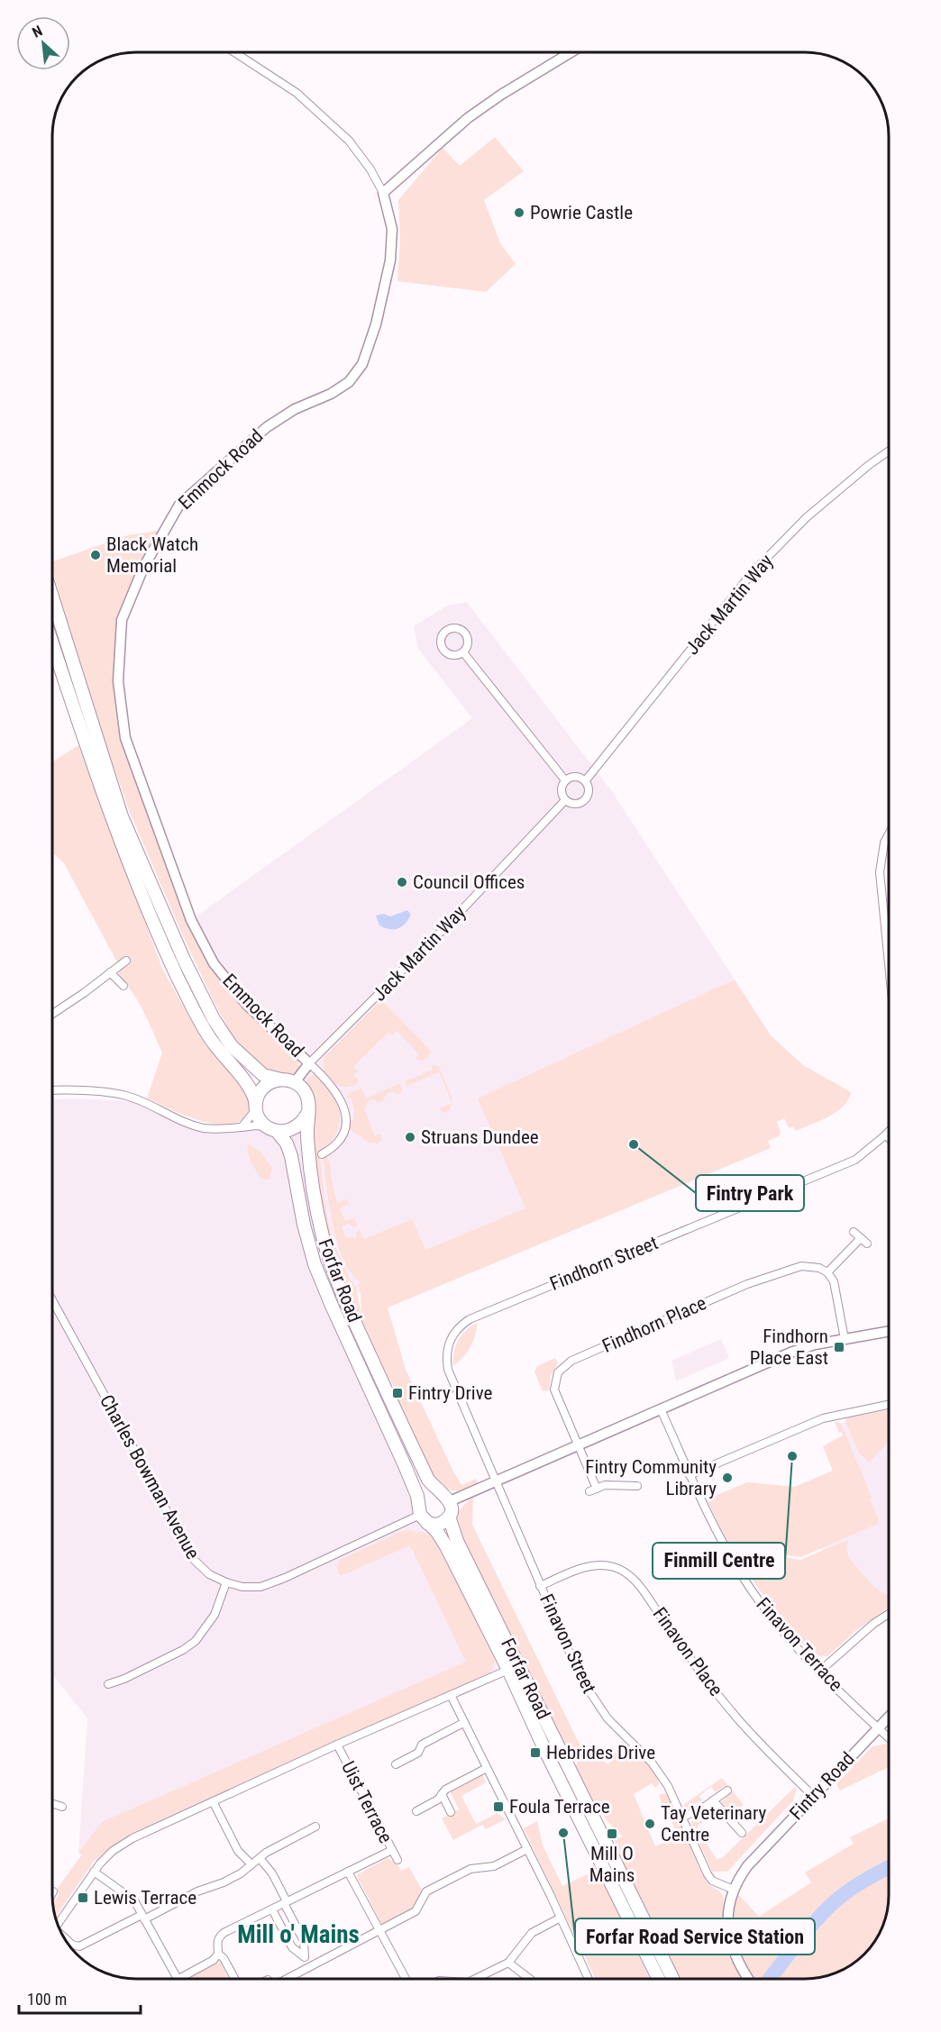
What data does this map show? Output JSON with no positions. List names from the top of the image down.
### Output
{
  "streets": {
    "highway": ["Forfar Road"],
    "street": [
      "Emmock Road",
      "Jack Martin Way",
      "Findhorn Street",
      "Findhorn Place",
      "Charles Bowman Avenue",
      "Finavon Street",
      "Finavon Terrace",
      "Finavon Place",
      "Fintry Road",
      "Uist Terrace"
    ]
  },
  "crossings": [
    ["Emmock Road", "Jack Martin Way"],
    ["Jack Martin Way", "Forfar Road"],
    ["Findhorn Street", "Finavon Street"],
    ["Forfar Road", "Charles Bowman Avenue"],
    ["Finavon Street", "Finavon Place"],
    ["Finavon Street", "Fintry Road"],
    ["Finavon Terrace", "Fintry Road"],
    ["Finavon Place", "Fintry Road"]
  ],
  "districts": ["Mill o' Mains"],
  "places": {
    "other": [
      "Powrie Castle",
      "Black Watch Memorial",
      "Council Offices",
      "Struans Dundee",
      "Fintry Park",
      "Finmill Centre",
      "Fintry Community Library",
      "Tay Veterinary Centre",
      "Forfar Road Service Station"
    ],
    "transit": [
      "Findhorn Place East",
      "Fintry Drive",
      "Hebrides Drive",
      "Foula Terrace",
      "Mill O Mains",
      "Lewis Terrace"
    ]
  },
  "scale_bar": "100 m",
  "north": "top left"
}
